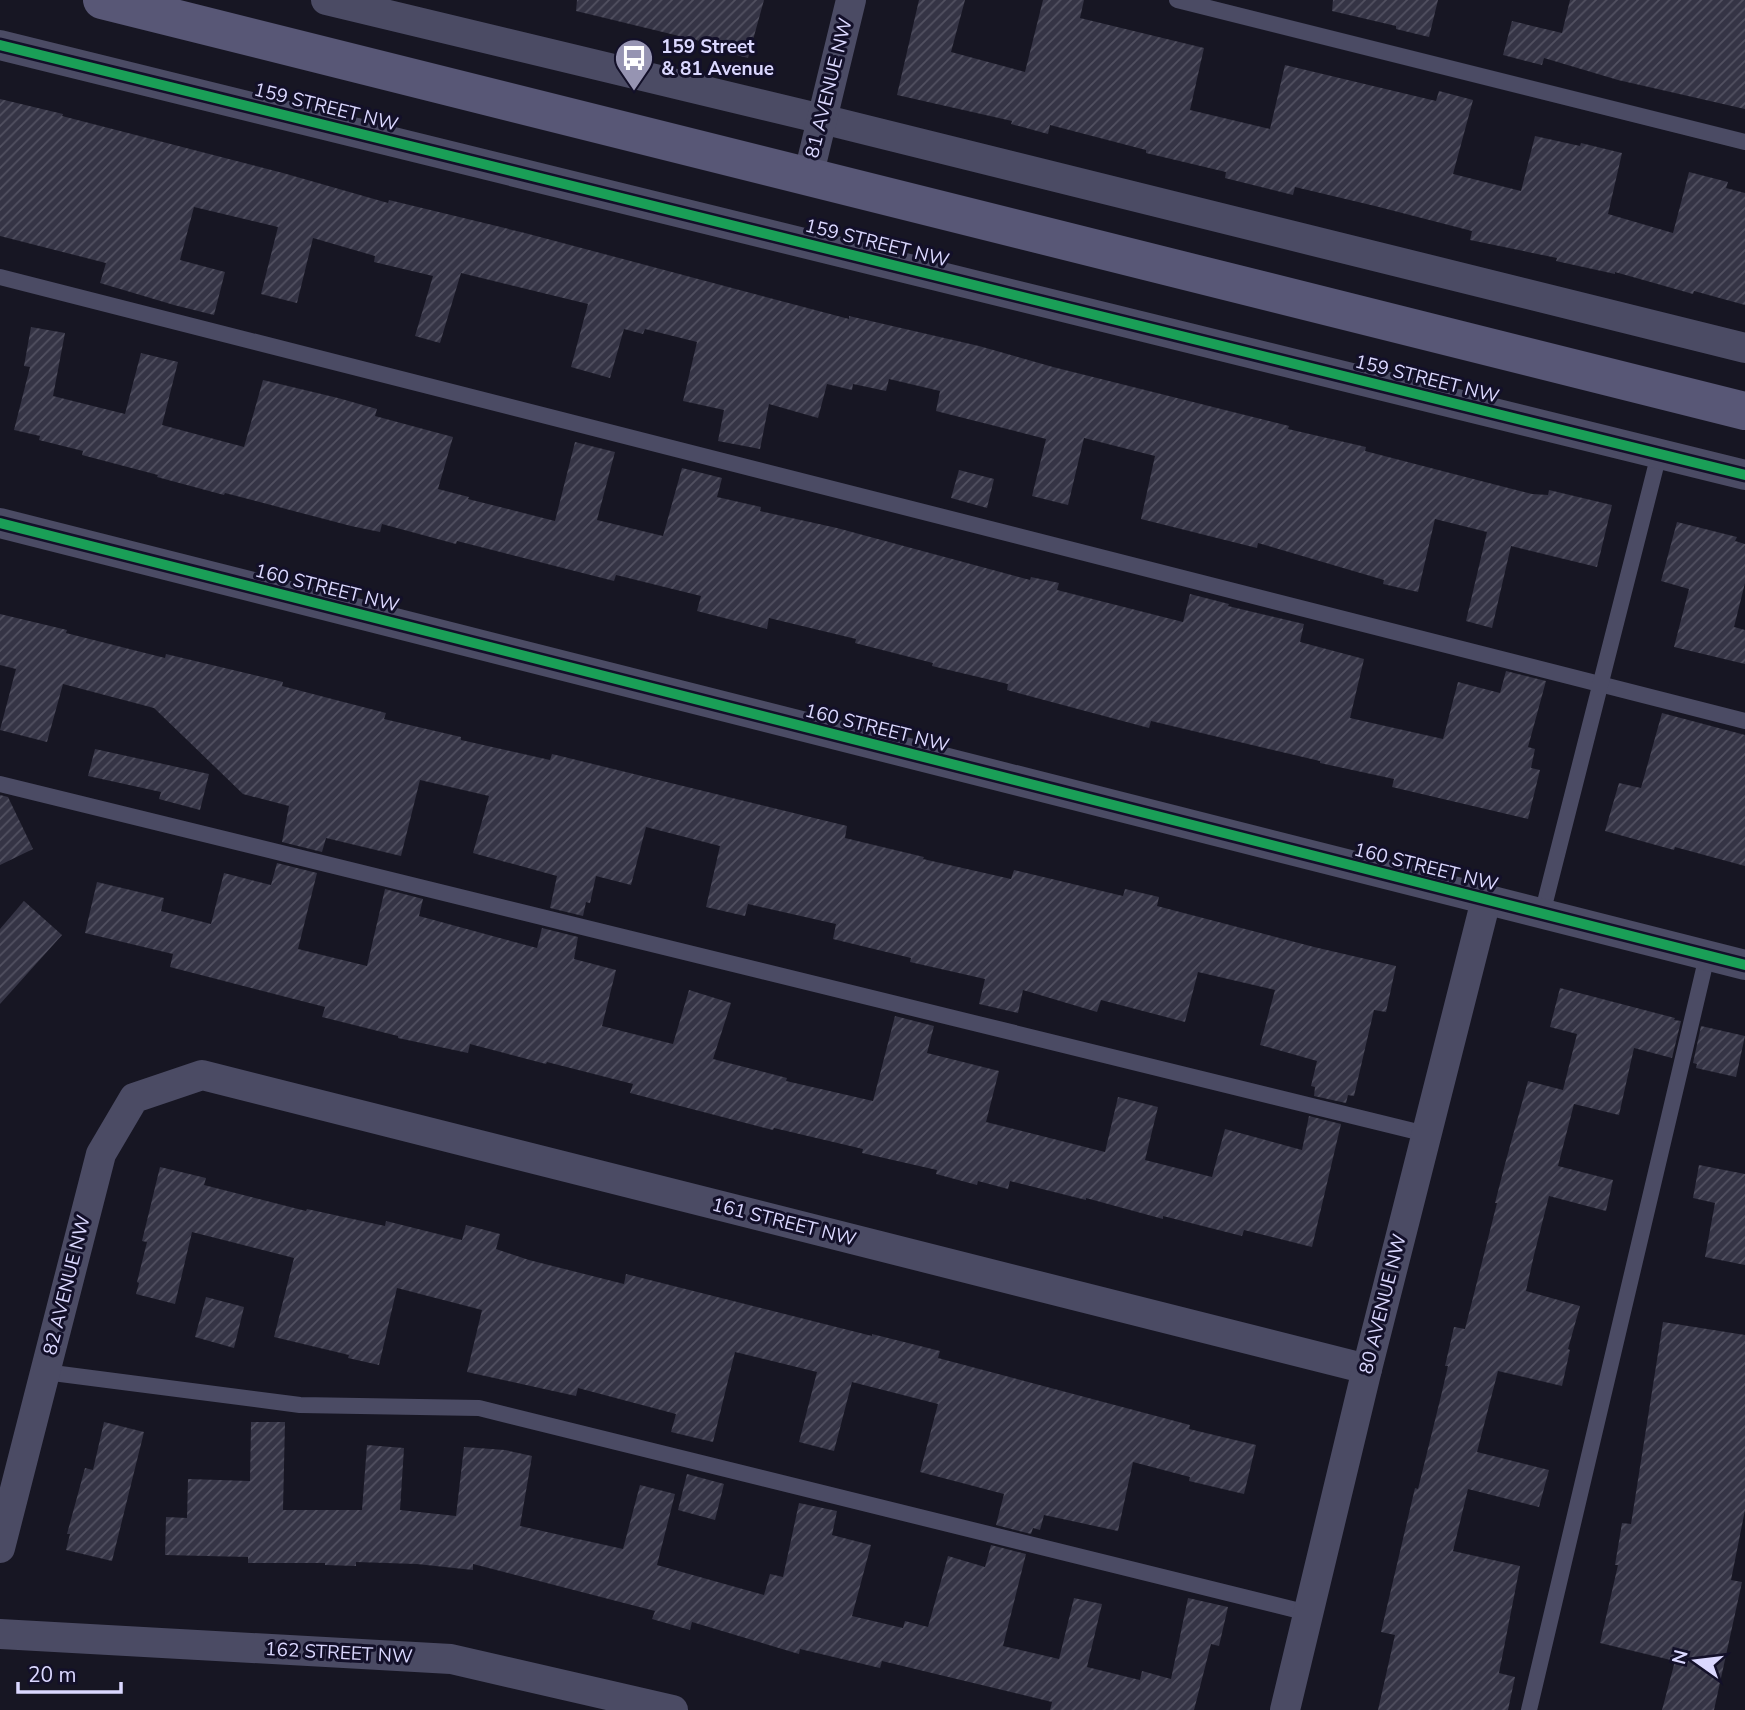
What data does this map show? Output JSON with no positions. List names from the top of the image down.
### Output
{
  "streets": {
    "street": [
      "81 AVENUE NW",
      "159 STREET NW",
      "160 STREET NW",
      "161 STREET NW",
      "82 AVENUE NW",
      "80 AVENUE NW",
      "162 STREET NW"
    ]
  },
  "crossings": [
    ["160 STREET NW", "80 AVENUE NW"],
    ["161 STREET NW", "82 AVENUE NW"],
    ["161 STREET NW", "80 AVENUE NW"]
  ],
  "places": {
    "bus stop": ["159 Street & 81 Avenue"]
  },
  "scale_bar": "20 m",
  "north": "left"
}
